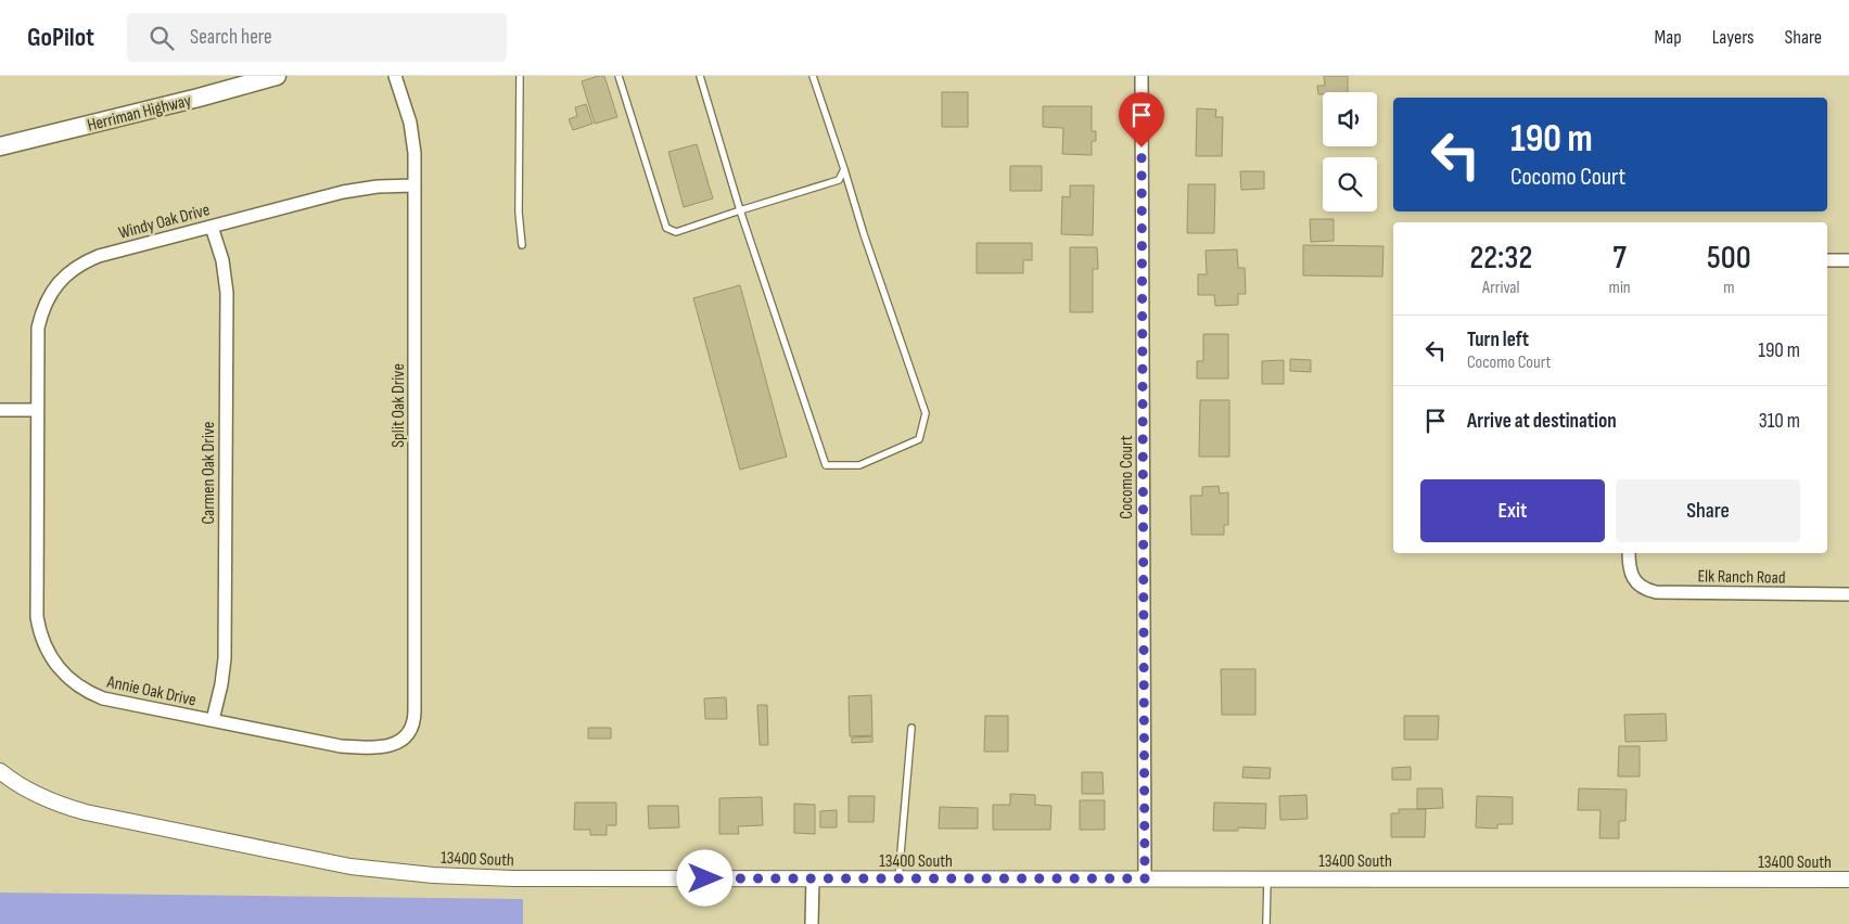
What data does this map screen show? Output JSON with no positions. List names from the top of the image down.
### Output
{
  "streets": {
    "main road": ["Herriman Highway"],
    "street": [
      "Windy Oak Drive",
      "Split Oak Drive",
      "Carmen Oak Drive",
      "Cocomo Court",
      "Elk Ranch Road",
      "Annie Oak Drive",
      "13400 South"
    ]
  },
  "crossings": [
    ["Windy Oak Drive", "Split Oak Drive"],
    ["Windy Oak Drive", "Carmen Oak Drive"],
    ["Windy Oak Drive", "Annie Oak Drive"],
    ["Split Oak Drive", "Annie Oak Drive"],
    ["Carmen Oak Drive", "Annie Oak Drive"],
    ["Cocomo Court", "13400 South"]
  ],
  "page": {
    "header": "GoPilot",
    "search": "Search here",
    "nav": ["Map", "Layers", "Share"],
    "turn": ["190 m", "Cocomo Court"],
    "eta": [
      "22:32",
      "Arrival",
      "7",
      "min",
      "500",
      "m"
    ],
    "list": [
      {
        "name": "Turn left",
        "note": "Cocomo Court",
        "value": "190 m"
      },
      {
        "name": "Arrive at destination",
        "value": "310 m"
      }
    ],
    "buttons": ["Exit", "Share"]
  }
}
